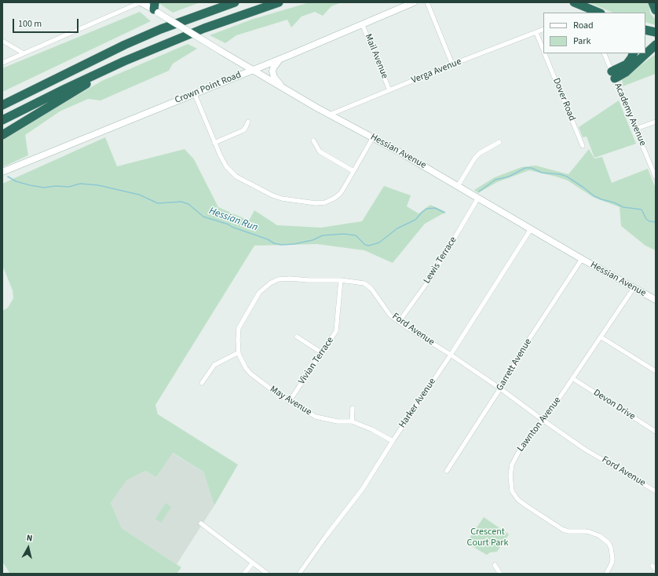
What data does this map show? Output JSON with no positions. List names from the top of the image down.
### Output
{
  "streets": {
    "main road": ["Crown Point Road", "Hessian Avenue"],
    "street": [
      "Mail Avenue",
      "Verga Avenue",
      "Dover Road",
      "Academy Avenue",
      "Lewis Terrace",
      "Ford Avenue",
      "Vivian Terrace",
      "Garrett Avenue",
      "May Avenue",
      "Harker Avenue",
      "Devon Drive",
      "Lawnton Avenue"
    ]
  },
  "crossings": [
    ["Mail Avenue", "Verga Avenue"],
    ["Mail Avenue", "Crown Point Road"],
    ["Verga Avenue", "Dover Road"],
    ["Verga Avenue", "Hessian Avenue"],
    ["Crown Point Road", "Hessian Avenue"],
    ["Hessian Avenue", "Lewis Terrace"],
    ["Hessian Avenue", "Garrett Avenue"],
    ["Hessian Avenue", "Harker Avenue"],
    ["Hessian Avenue", "Lawnton Avenue"],
    ["Lewis Terrace", "Ford Avenue"],
    ["Ford Avenue", "Vivian Terrace"],
    ["Ford Avenue", "Garrett Avenue"],
    ["Ford Avenue", "May Avenue"],
    ["Ford Avenue", "Harker Avenue"],
    ["Ford Avenue", "Lawnton Avenue"],
    ["Vivian Terrace", "May Avenue"],
    ["May Avenue", "Harker Avenue"],
    ["Devon Drive", "Lawnton Avenue"]
  ],
  "water": ["Hessian Run"],
  "parks": ["Crescent Court Park"],
  "legend": ["Road", "Park"],
  "scale_bar": "100 m",
  "north": "top"
}
